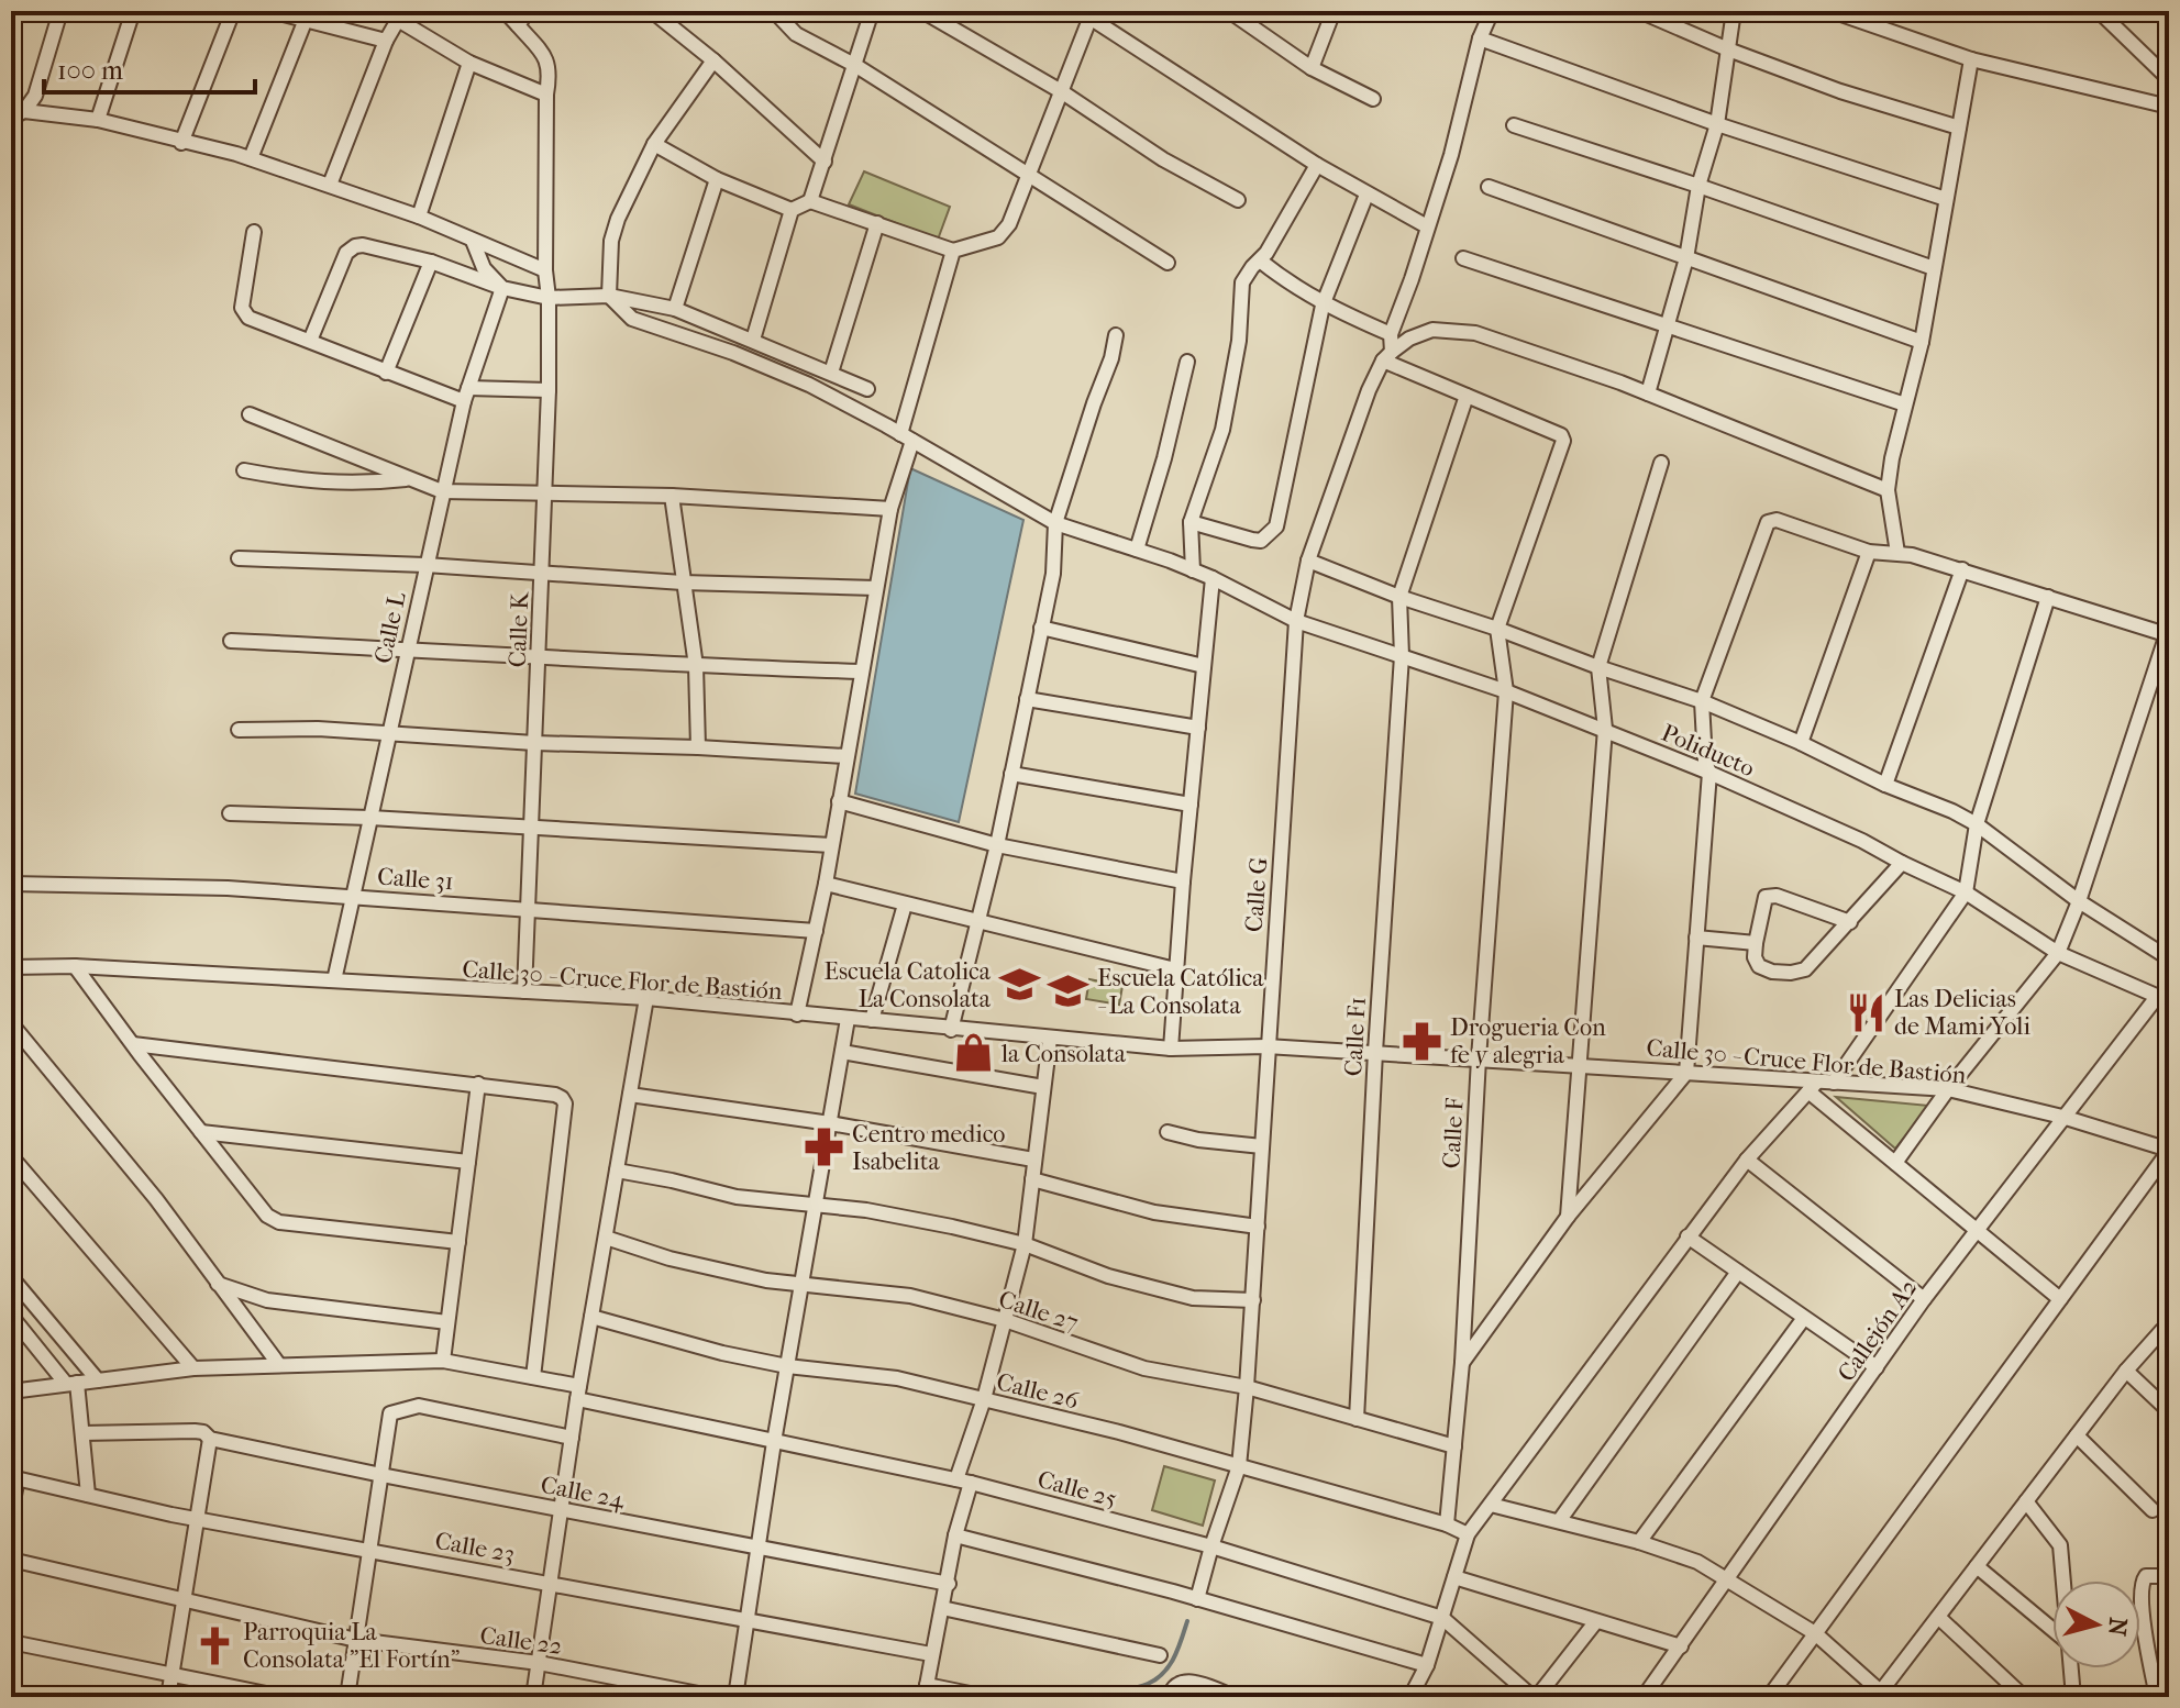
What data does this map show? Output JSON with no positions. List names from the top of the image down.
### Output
{
  "streets": {
    "street": [
      "Calle L",
      "Calle K",
      "Poliducto",
      "Calle 31",
      "Calle G",
      "Calle 30 - Cruce Flor de Bastión",
      "Calle F1",
      "Calle F",
      "Calle 27",
      "Callejón A2",
      "Calle 26",
      "Calle 25",
      "Calle 24",
      "Calle 23",
      "Calle 22"
    ]
  },
  "crossings": [
    ["Calle L", "Calle 31"],
    ["Calle L", "Calle 30 - Cruce Flor de Bastión"],
    ["Calle K", "Calle 31"],
    ["Calle K", "Calle 30 - Cruce Flor de Bastión"],
    ["Poliducto", "Calle G"],
    ["Poliducto", "Calle F1"],
    ["Poliducto", "Calle F"],
    ["Poliducto", "Callejón A2"],
    ["Calle G", "Calle 30 - Cruce Flor de Bastión"],
    ["Calle G", "Calle 27"],
    ["Calle G", "Calle 26"],
    ["Calle G", "Calle 25"],
    ["Calle 30 - Cruce Flor de Bastión", "Calle F1"],
    ["Calle 30 - Cruce Flor de Bastión", "Calle F"],
    ["Calle 30 - Cruce Flor de Bastión", "Callejón A2"],
    ["Calle F1", "Calle 27"],
    ["Calle F", "Calle 27"],
    ["Calle F", "Calle 26"]
  ],
  "places": {
    "school or university": ["Escuela Catolica La Consolata", "Escuela Católica - La Consolata"],
    "restaurant": ["Las Delicias de Mami Yoli"],
    "pharmacy": ["Drogueria Con fe y alegria", "Centro medico Isabelita"],
    "shop": ["la Consolata"],
    "church": ["Parroquia La Consolata \"El Fortín\""]
  },
  "scale_bar": "100 m",
  "north": "right"
}
